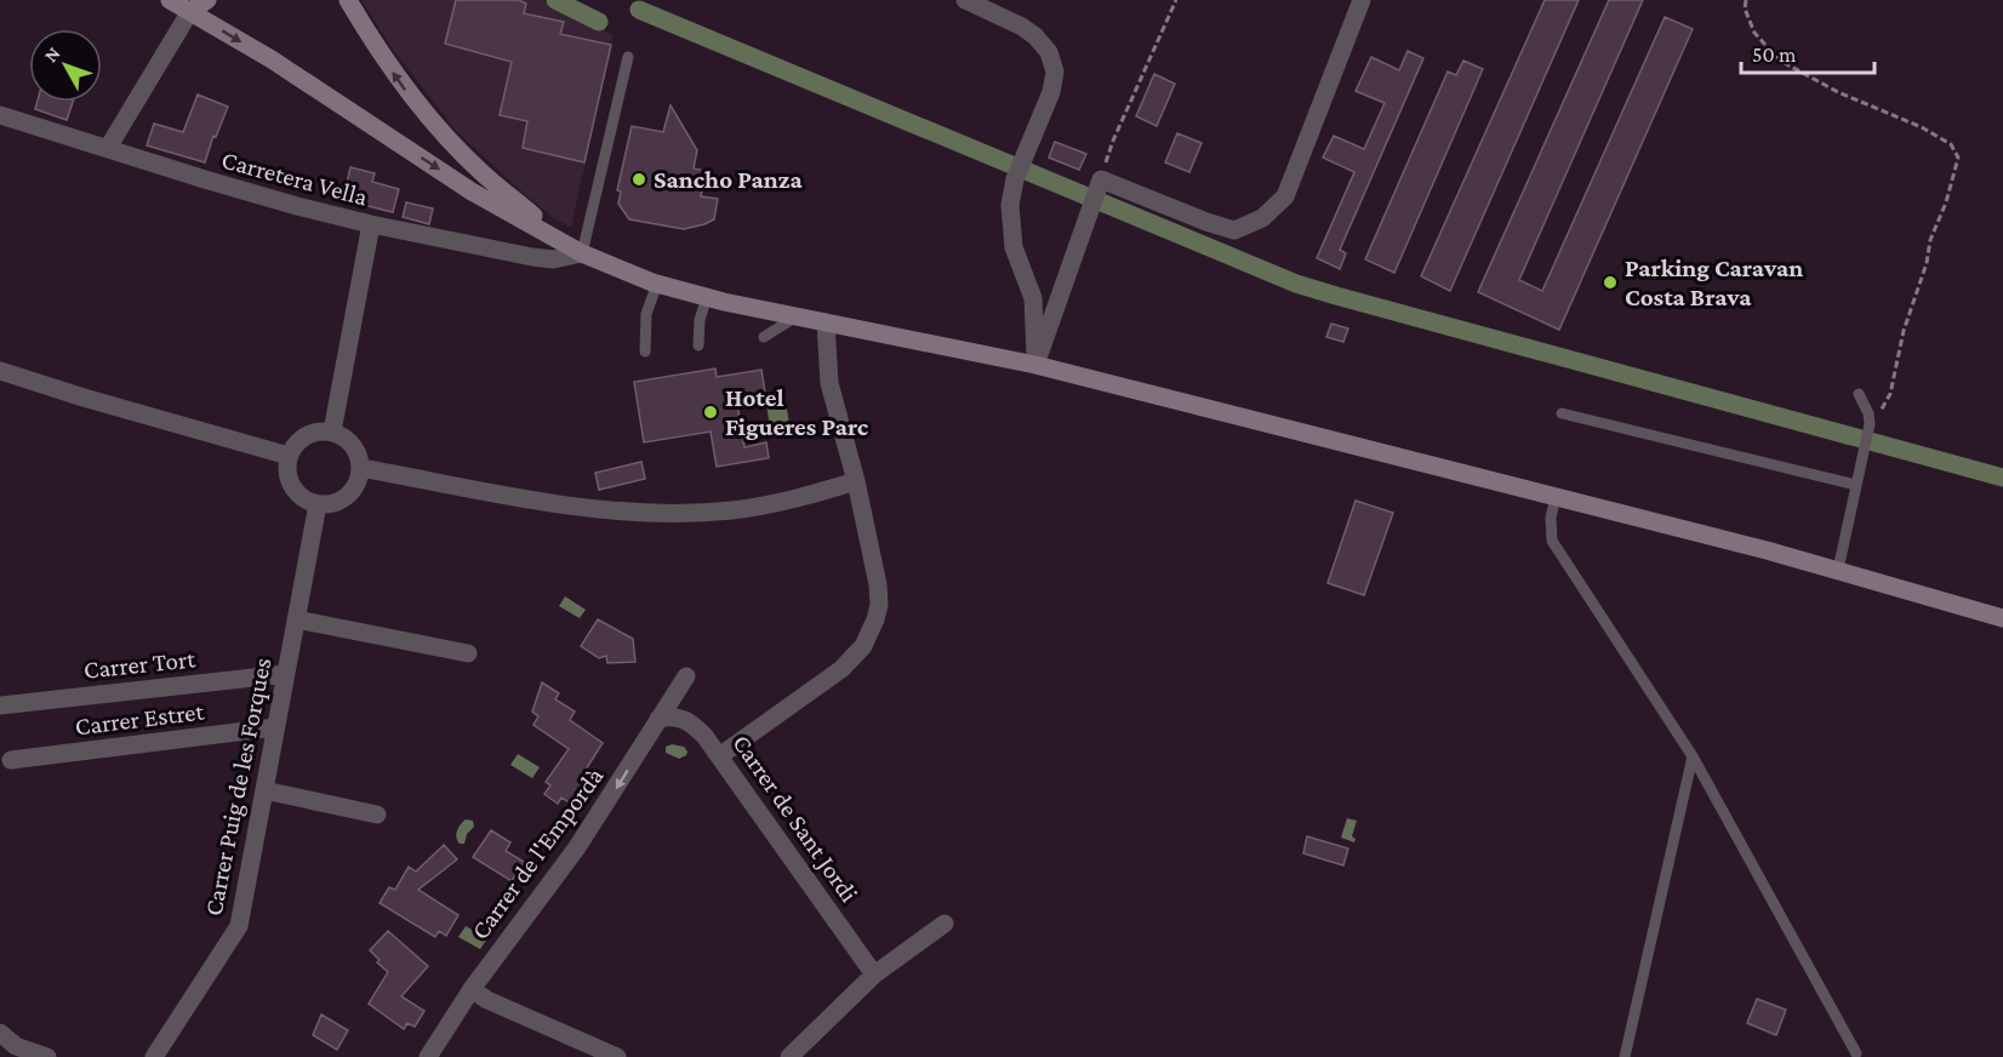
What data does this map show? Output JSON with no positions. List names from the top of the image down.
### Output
{
  "streets": {
    "street": [
      "Carretera Vella",
      "Carrer Tort",
      "Carrer Estret",
      "Carrer Puig de les Forques",
      "Carrer de Sant Jordi",
      "Carrer de l'Empordà"
    ]
  },
  "crossings": [
    ["Carrer Tort", "Carrer Puig de les Forques"],
    ["Carrer Estret", "Carrer Puig de les Forques"],
    ["Carrer de Sant Jordi", "Carrer de l'Empordà"]
  ],
  "one_way": ["Carrer de l'Empordà"],
  "places": ["Sancho Panza", "Parking Caravan Costa Brava", "Hotel Figueres Parc"],
  "scale_bar": "50 m",
  "north": "top left"
}
